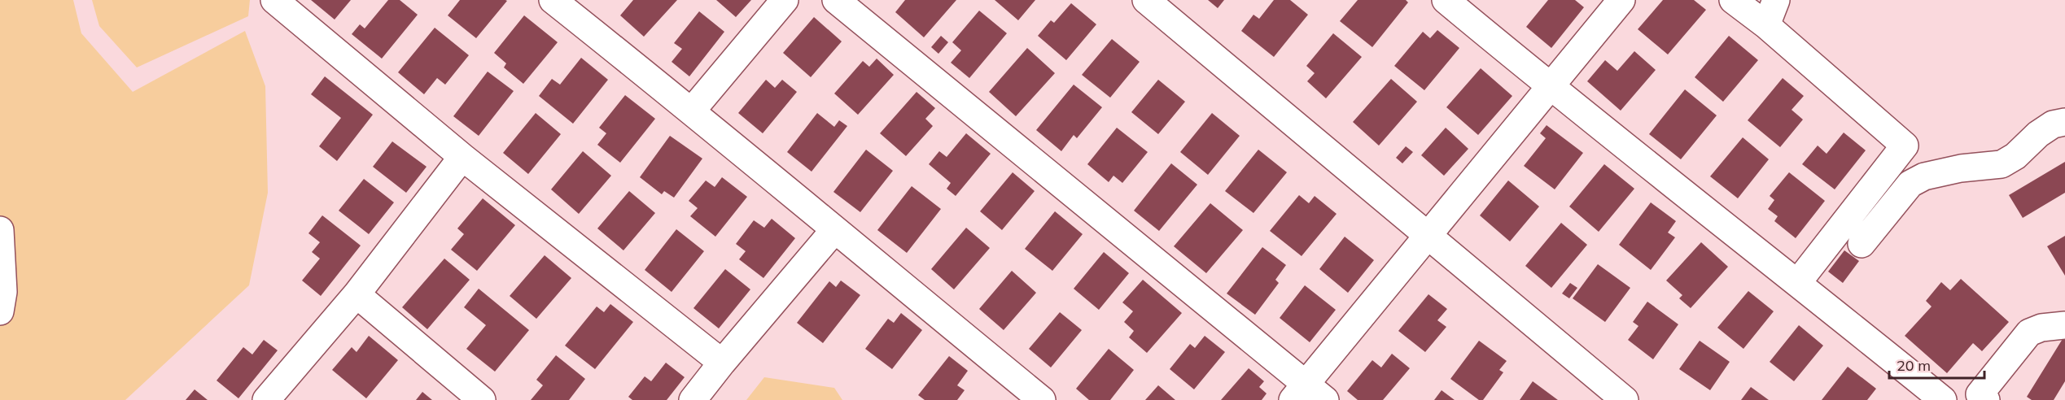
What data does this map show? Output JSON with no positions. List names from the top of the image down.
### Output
{
  "scale_bar": "20 m"
}
